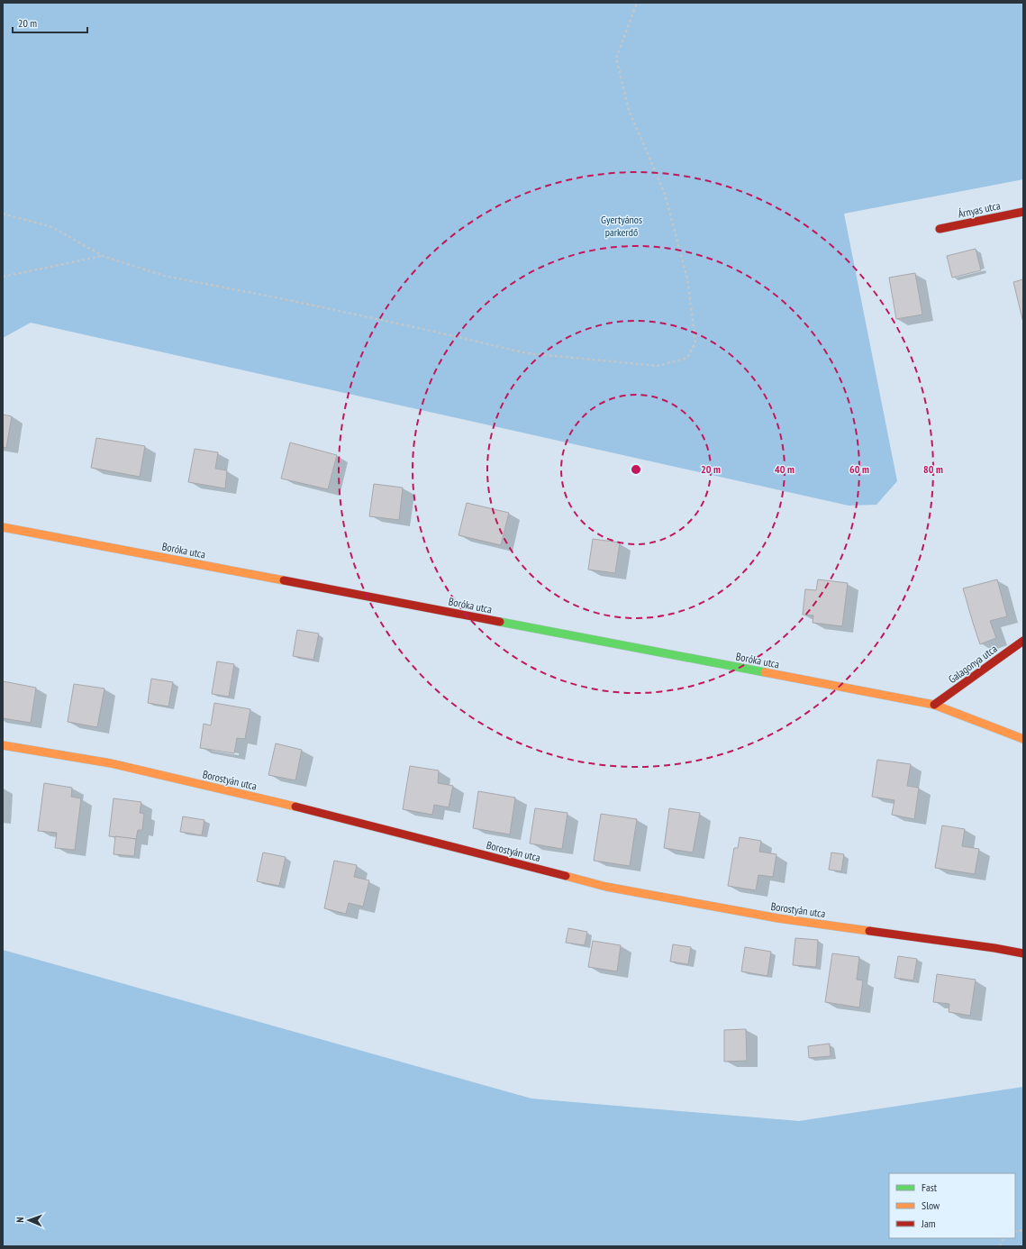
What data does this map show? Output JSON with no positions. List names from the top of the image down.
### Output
{
  "streets": {
    "street": [
      "Árnyas utca",
      "Boróka utca",
      "Galagonya utca",
      "Borostyán utca"
    ]
  },
  "crossings": [
    ["Boróka utca", "Galagonya utca"]
  ],
  "parks": ["Gyertyános parkerdő"],
  "legend": ["Fast", "Slow", "Jam"],
  "scale_bar": "20 m",
  "north": "left",
  "rings": [
    "20 m",
    "40 m",
    "60 m",
    "80 m"
  ]
}
